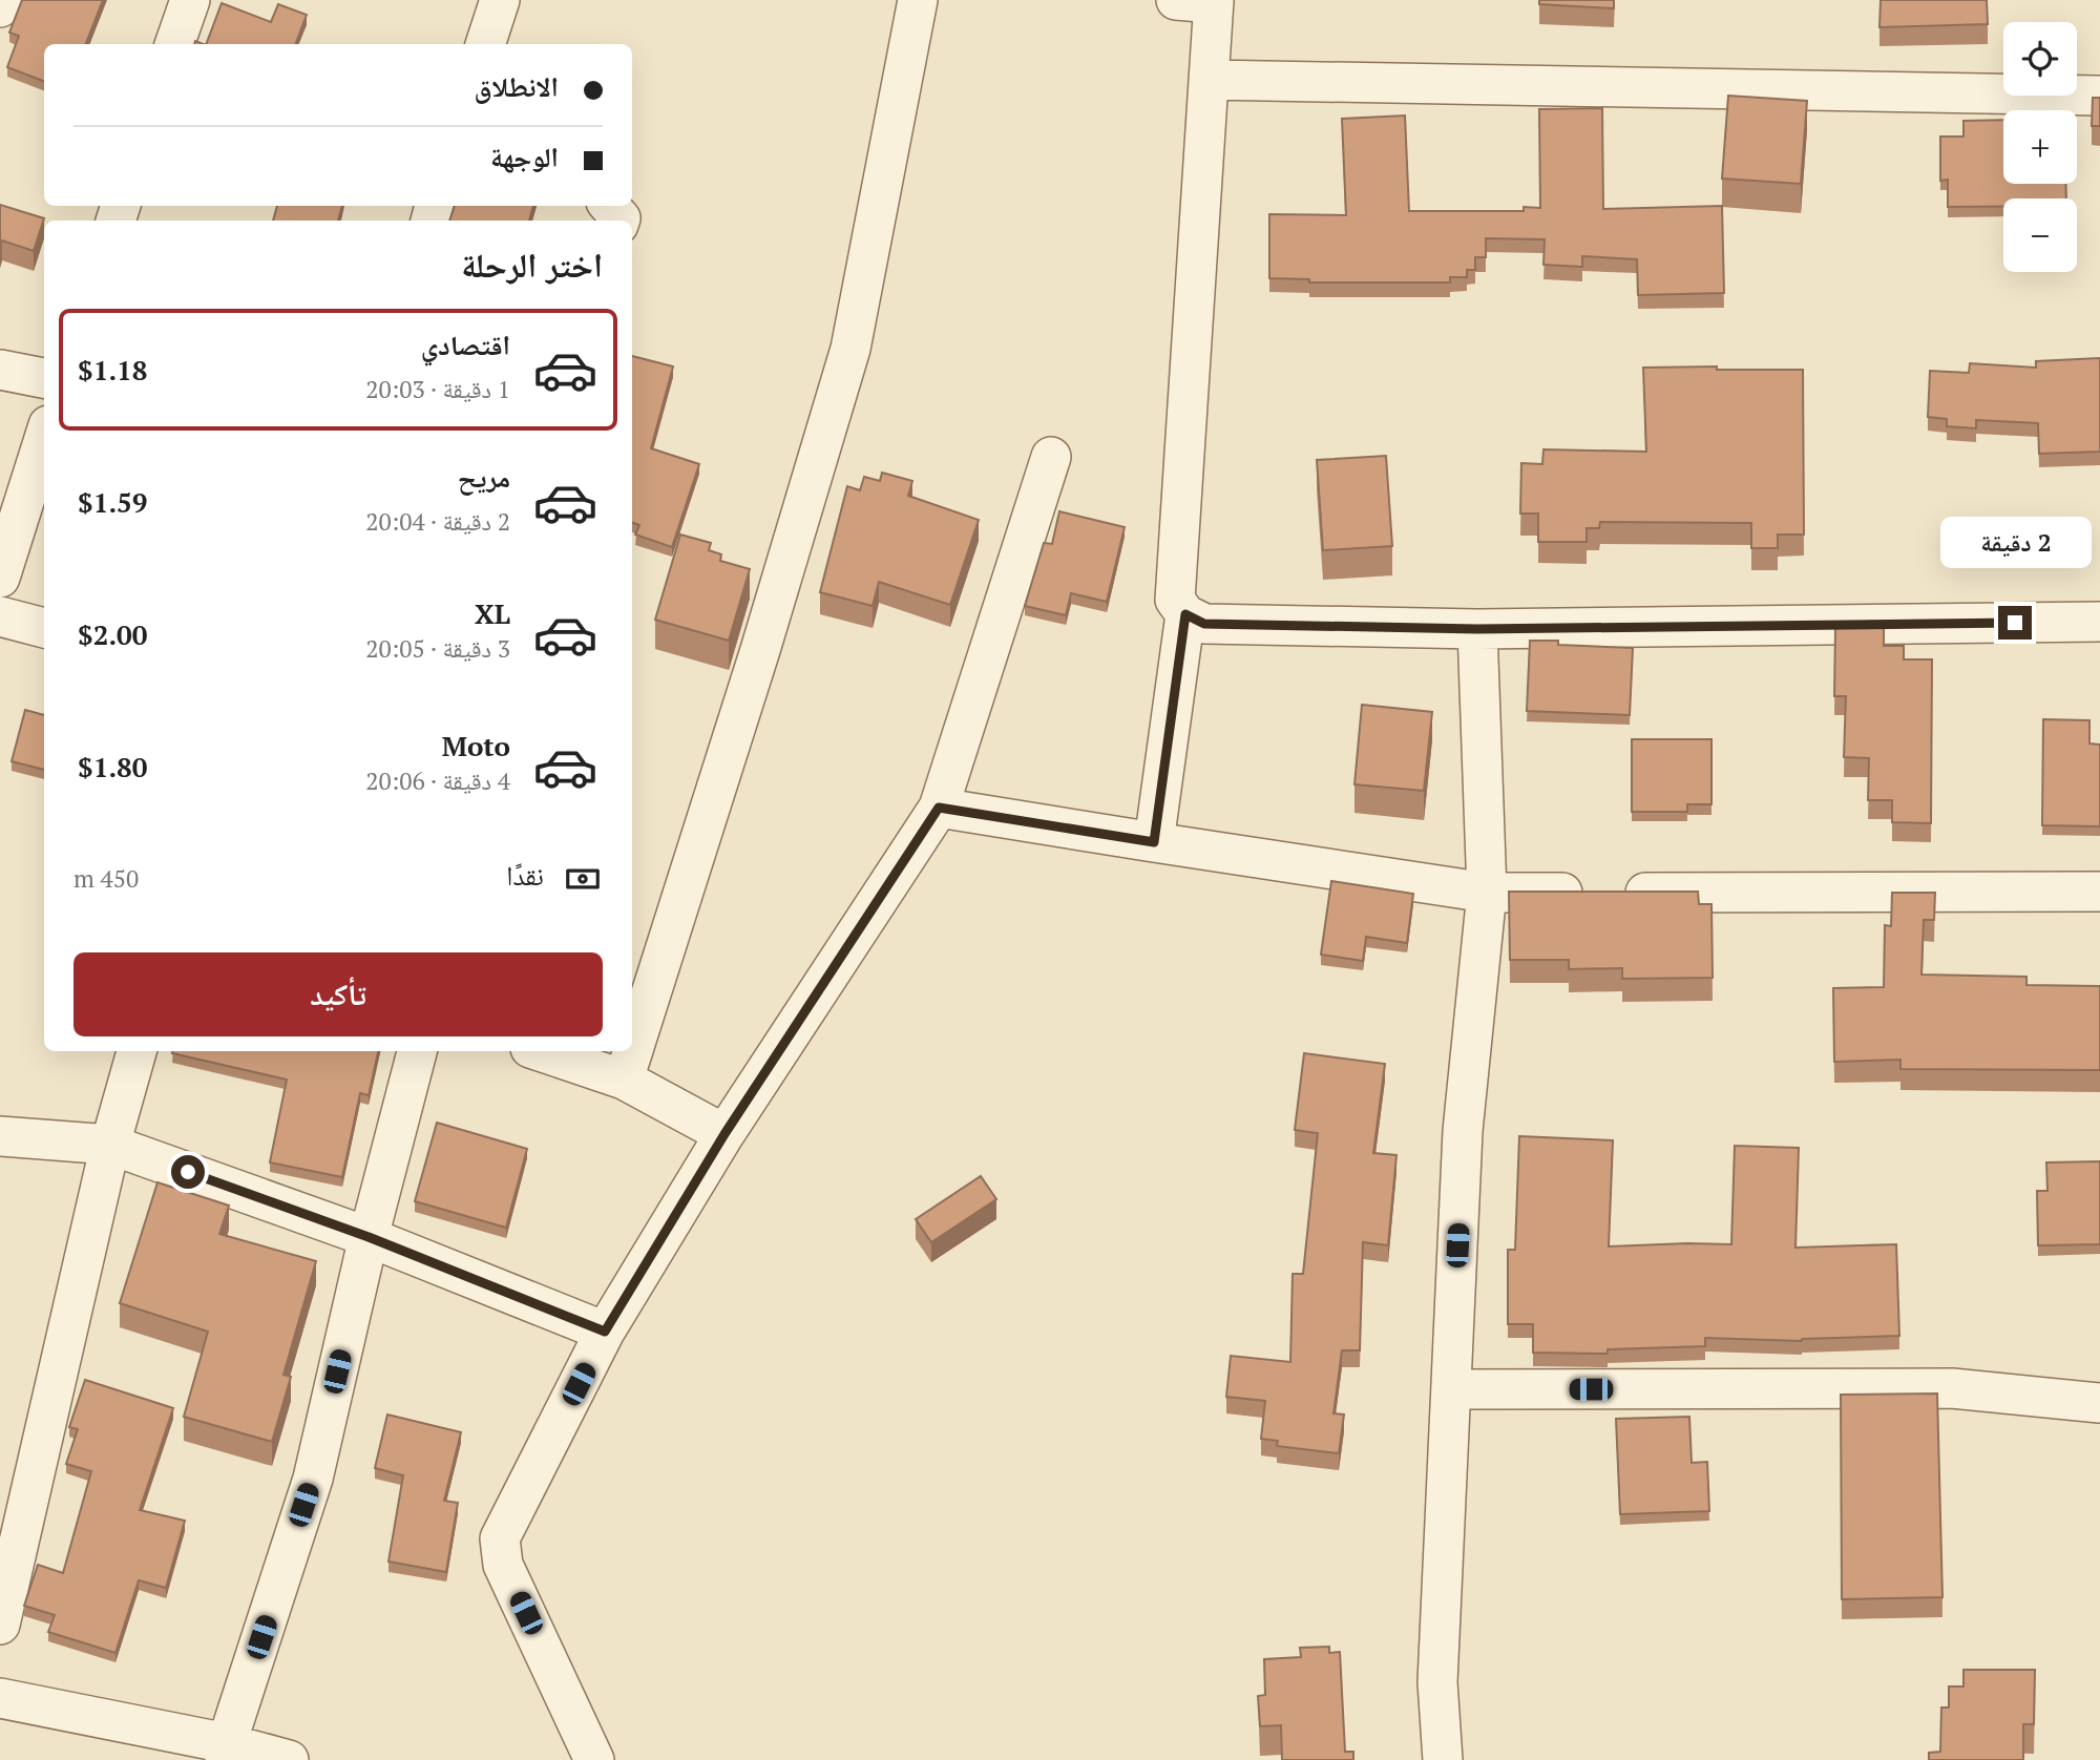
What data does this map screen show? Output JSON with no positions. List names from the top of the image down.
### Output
{
  "page": {
    "map_buttons": ["+", "−"],
    "banner": ["الانطلاق", "الوجهة"],
    "heading": "اختر الرحلة",
    "list": [
      {
        "name": "اقتصادي",
        "note": "1 دقيقة · 20:03",
        "value": "$1.18"
      },
      {
        "name": "مريح",
        "note": "2 دقيقة · 20:04",
        "value": "$1.59"
      },
      {
        "name": "XL",
        "note": "3 دقيقة · 20:05",
        "value": "$2.00"
      },
      {
        "name": "Moto",
        "note": "4 دقيقة · 20:06",
        "value": "$1.80"
      }
    ],
    "bubble": "2 دقيقة",
    "pay": ["نقدًا", "450 m"],
    "buttons": "تأكيد"
  }
}
